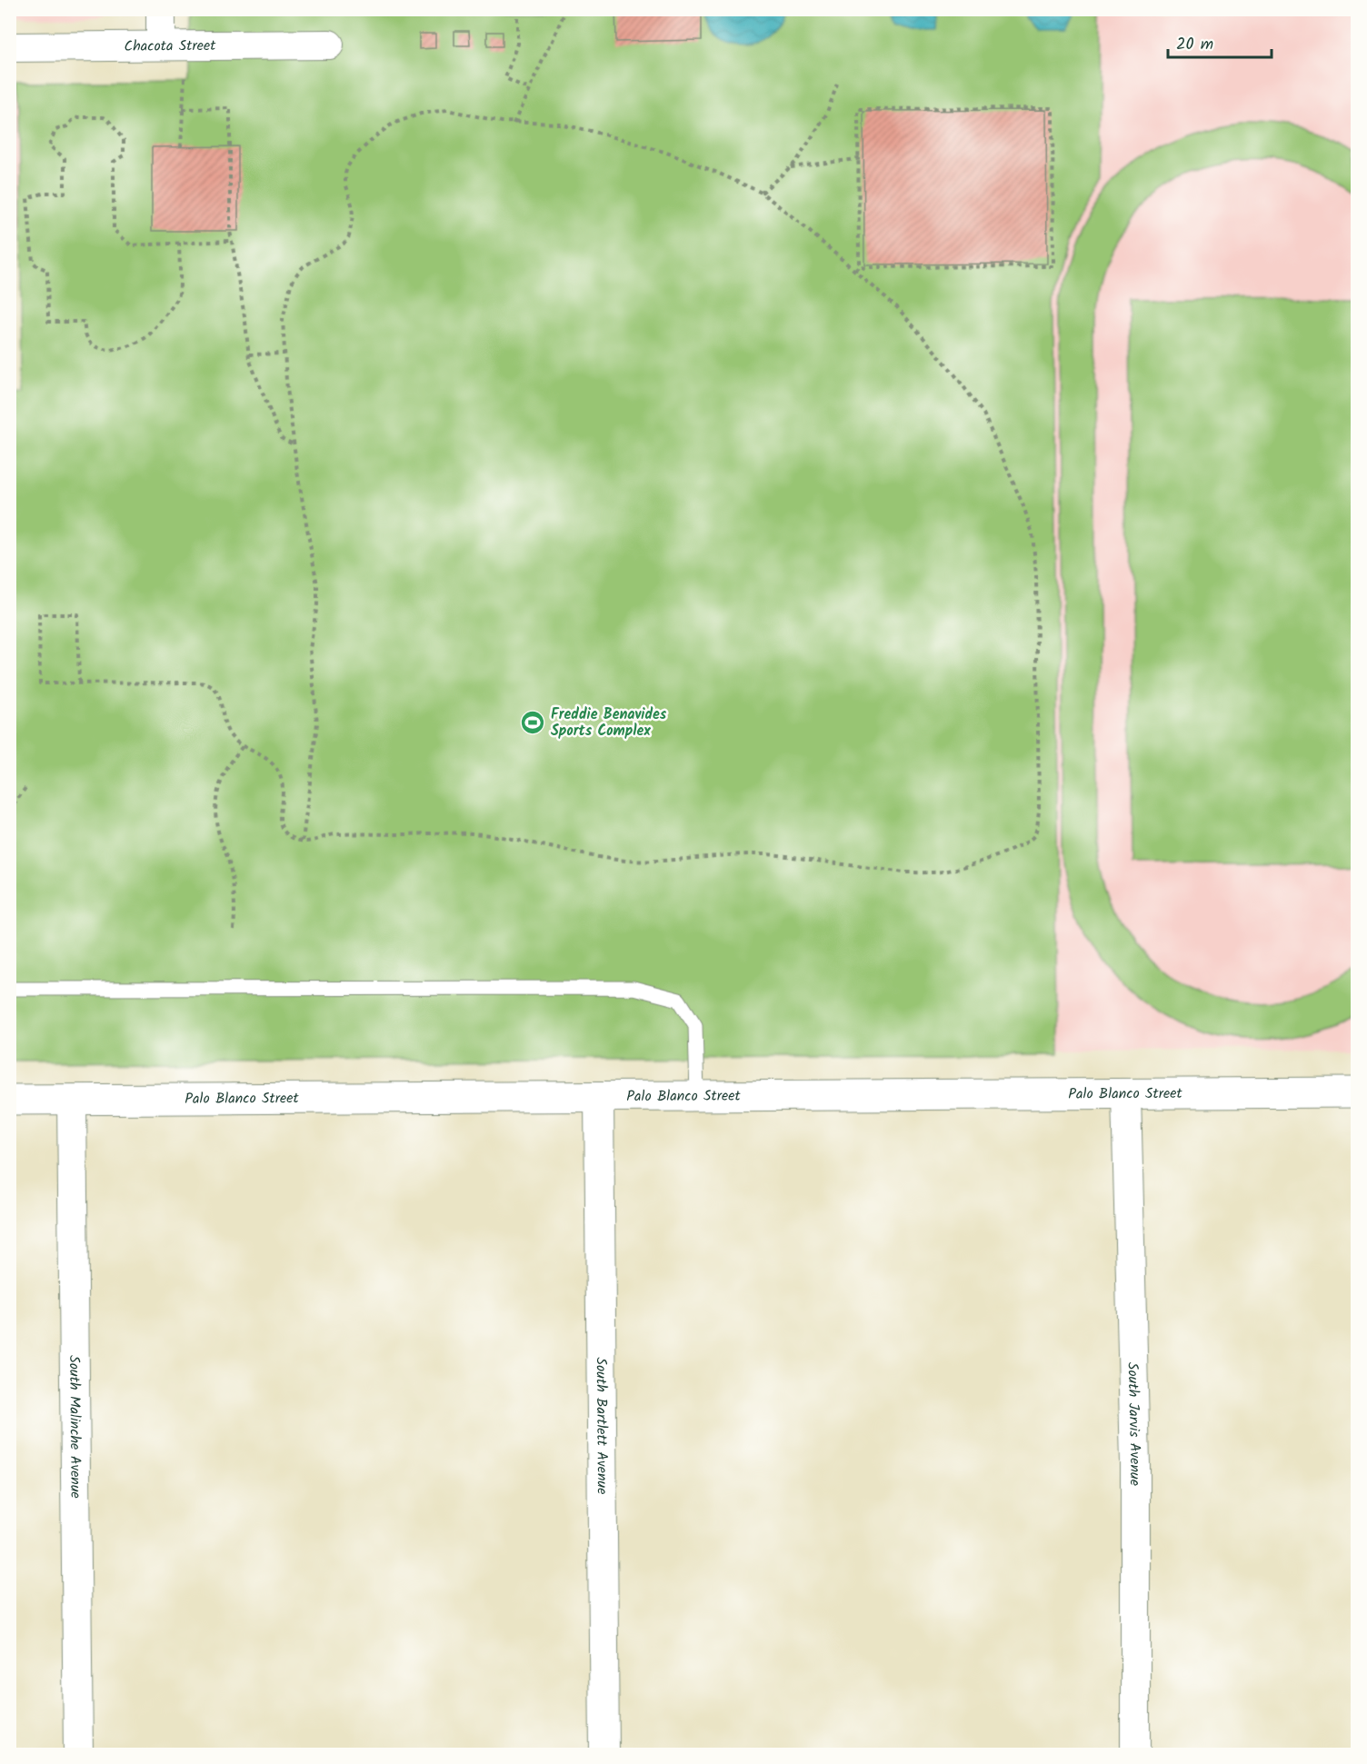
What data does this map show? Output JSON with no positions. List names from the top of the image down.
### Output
{
  "streets": {
    "street": [
      "Chacota Street",
      "Palo Blanco Street",
      "South Jarvis Avenue",
      "South Bartlett Avenue",
      "South Malinche Avenue"
    ]
  },
  "crossings": [
    ["Palo Blanco Street", "South Jarvis Avenue"],
    ["Palo Blanco Street", "South Bartlett Avenue"],
    ["Palo Blanco Street", "South Malinche Avenue"]
  ],
  "places": {
    "sports": ["Freddie Benavides Sports Complex"]
  },
  "scale_bar": "20 m"
}
